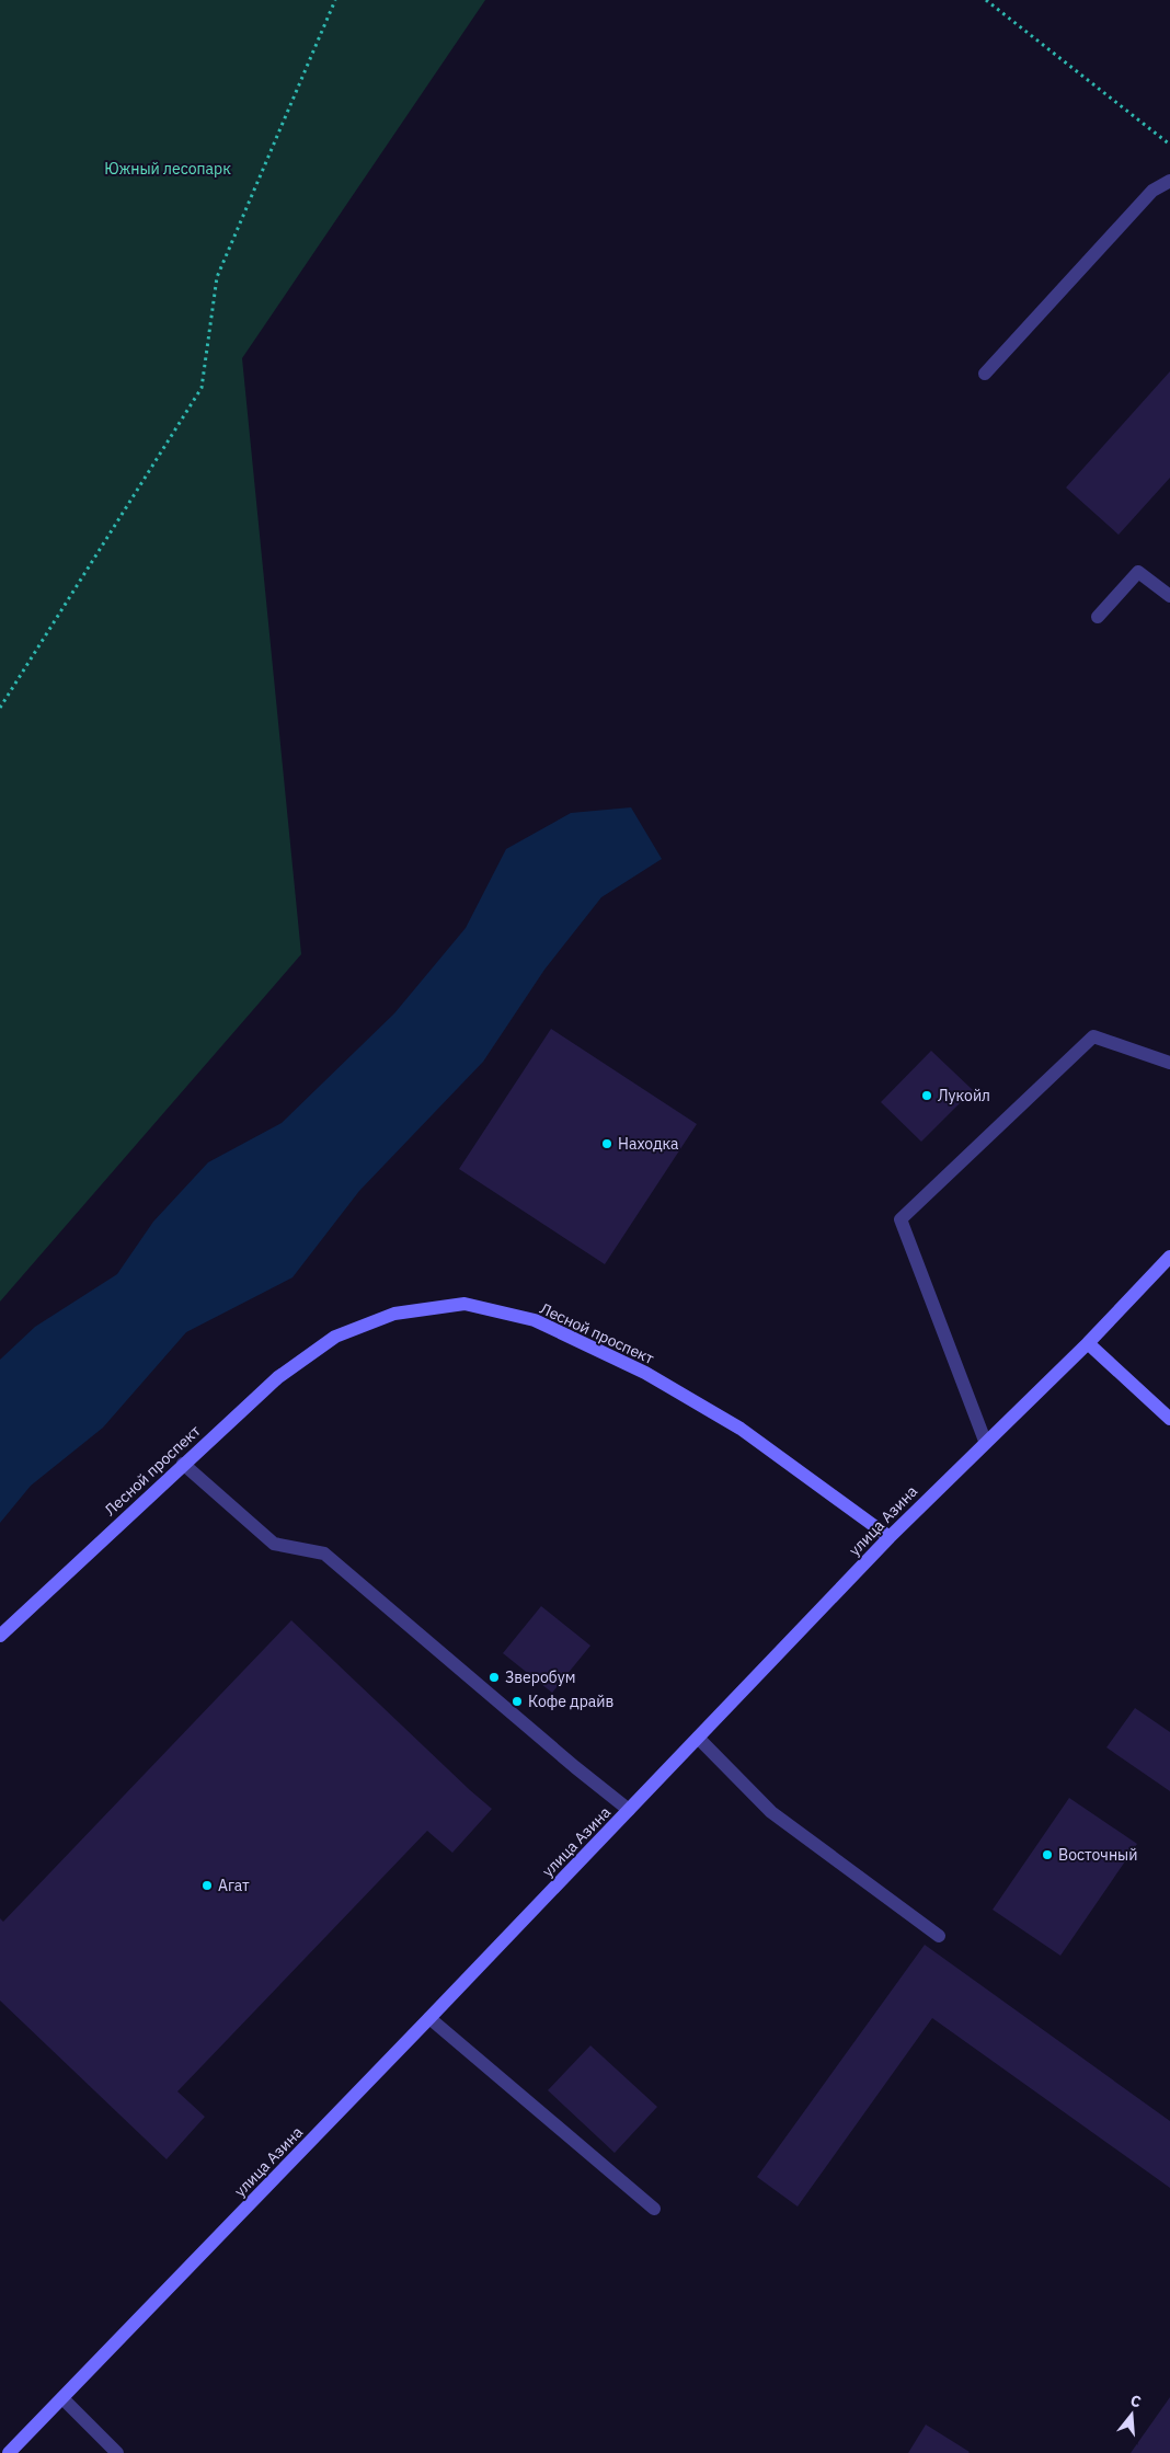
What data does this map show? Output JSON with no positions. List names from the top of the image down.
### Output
{
  "streets": {
    "main road": ["Лесной проспект", "улица Азина"]
  },
  "crossings": [
    ["Лесной проспект", "улица Азина"]
  ],
  "parks": ["Южный лесопарк"],
  "places": [
    "Лукойл",
    "Находка",
    "Зверобум",
    "Кофе драйв",
    "Восточный",
    "Агат"
  ],
  "north": "top"
}
